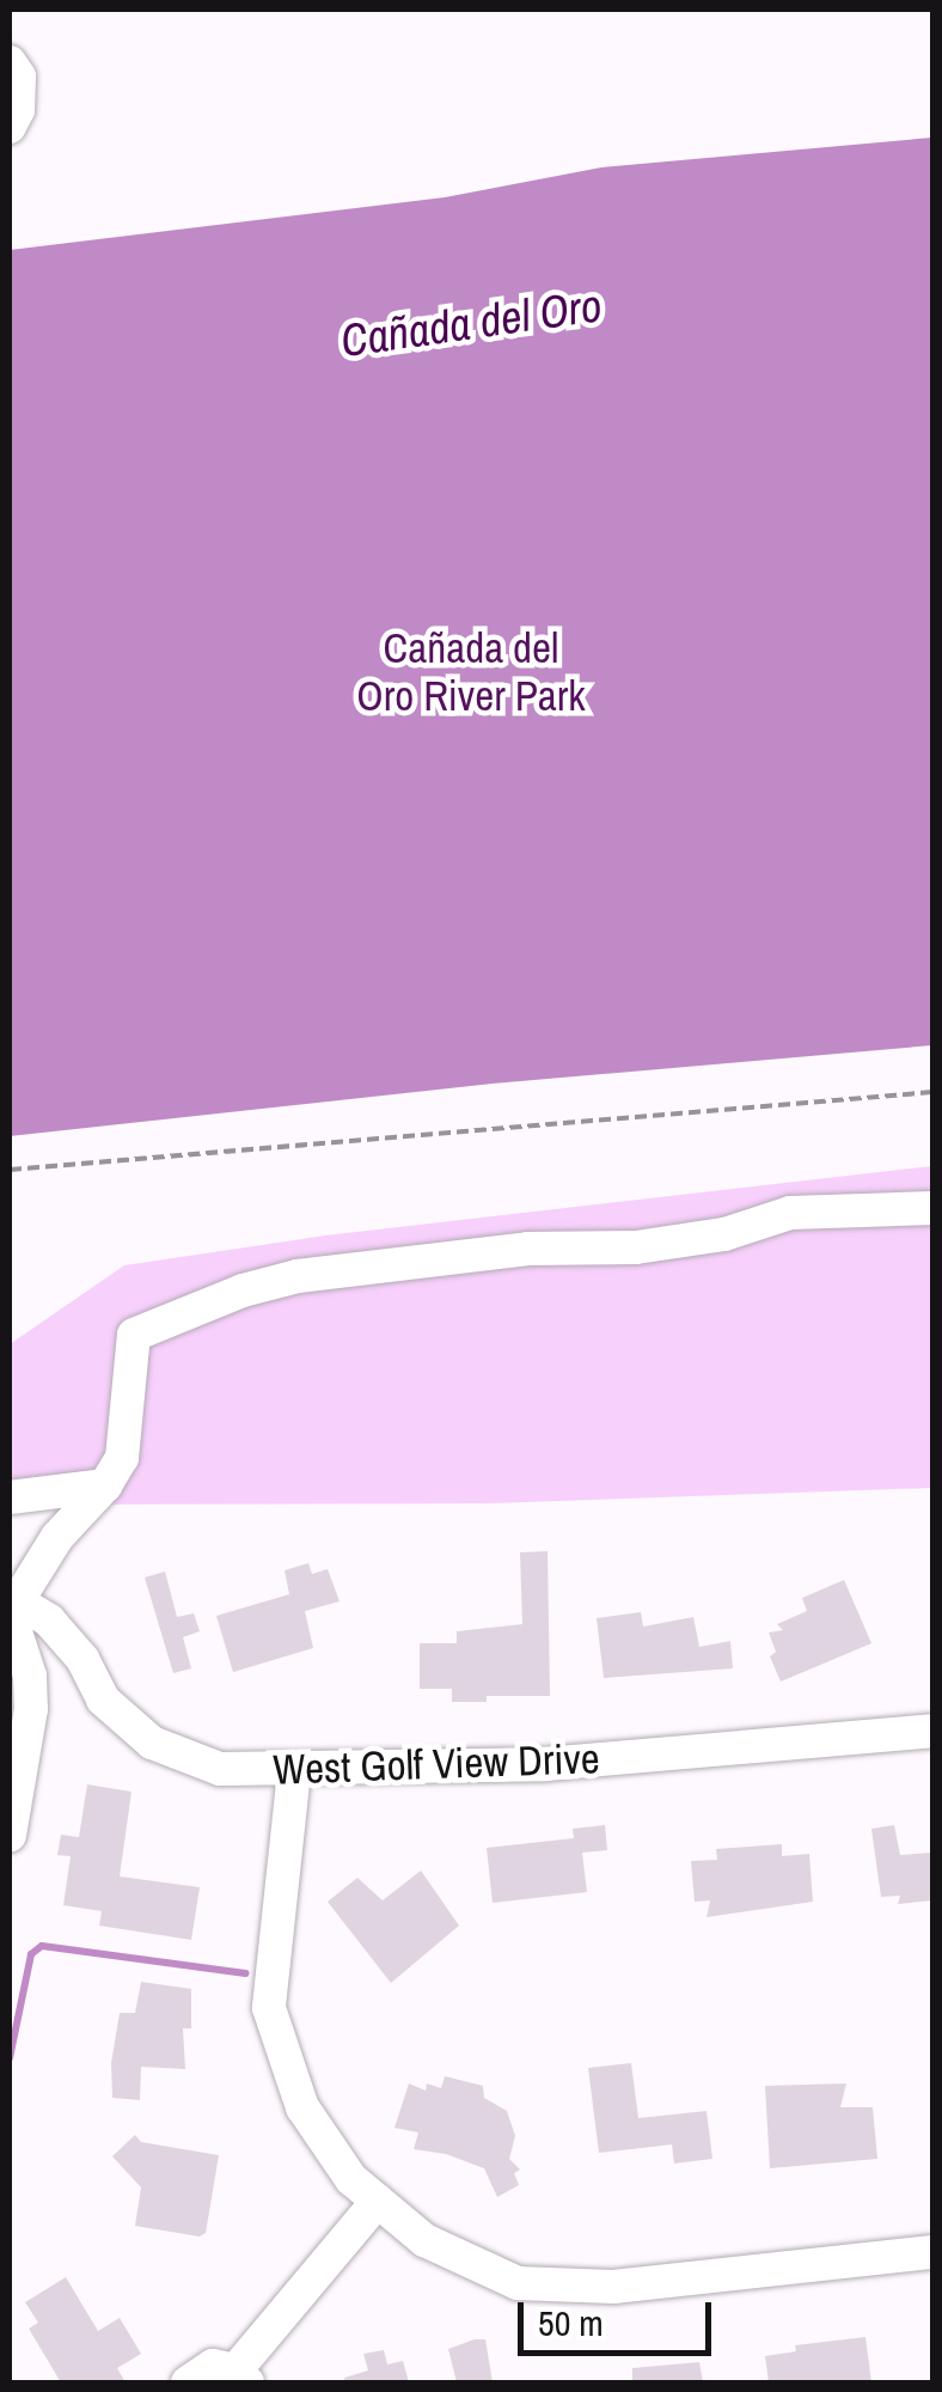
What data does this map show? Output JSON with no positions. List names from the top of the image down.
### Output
{
  "streets": {
    "street": ["West Golf View Drive"]
  },
  "water": ["Cañada del Oro"],
  "parks": ["Cañada del Oro River Park"],
  "scale_bar": "50 m"
}
